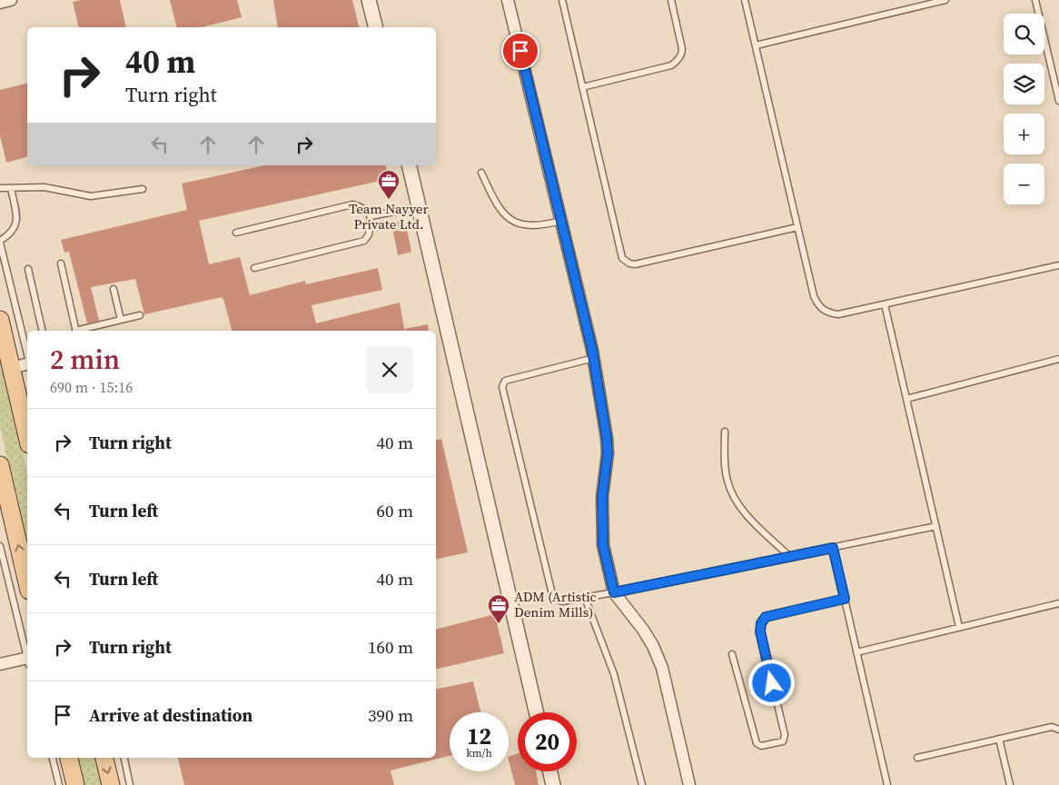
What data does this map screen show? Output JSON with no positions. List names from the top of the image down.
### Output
{
  "places": {
    "office": ["Team Nayyer Private Ltd.", "ADM (Artistic Denim Mills)"]
  },
  "page": {
    "map_buttons": ["+", "−"],
    "turn": ["40 m", "Turn right"],
    "heading": ["2 min", "690 m · 15:16"],
    "list": [
      {
        "name": "Turn right",
        "value": "40 m"
      },
      {
        "name": "Turn left",
        "value": "60 m"
      },
      {
        "name": "Turn left",
        "value": "40 m"
      },
      {
        "name": "Turn right",
        "value": "160 m"
      },
      {
        "name": "Arrive at destination",
        "value": "390 m"
      }
    ],
    "speed": "12 km/h",
    "limit": "20"
  }
}
